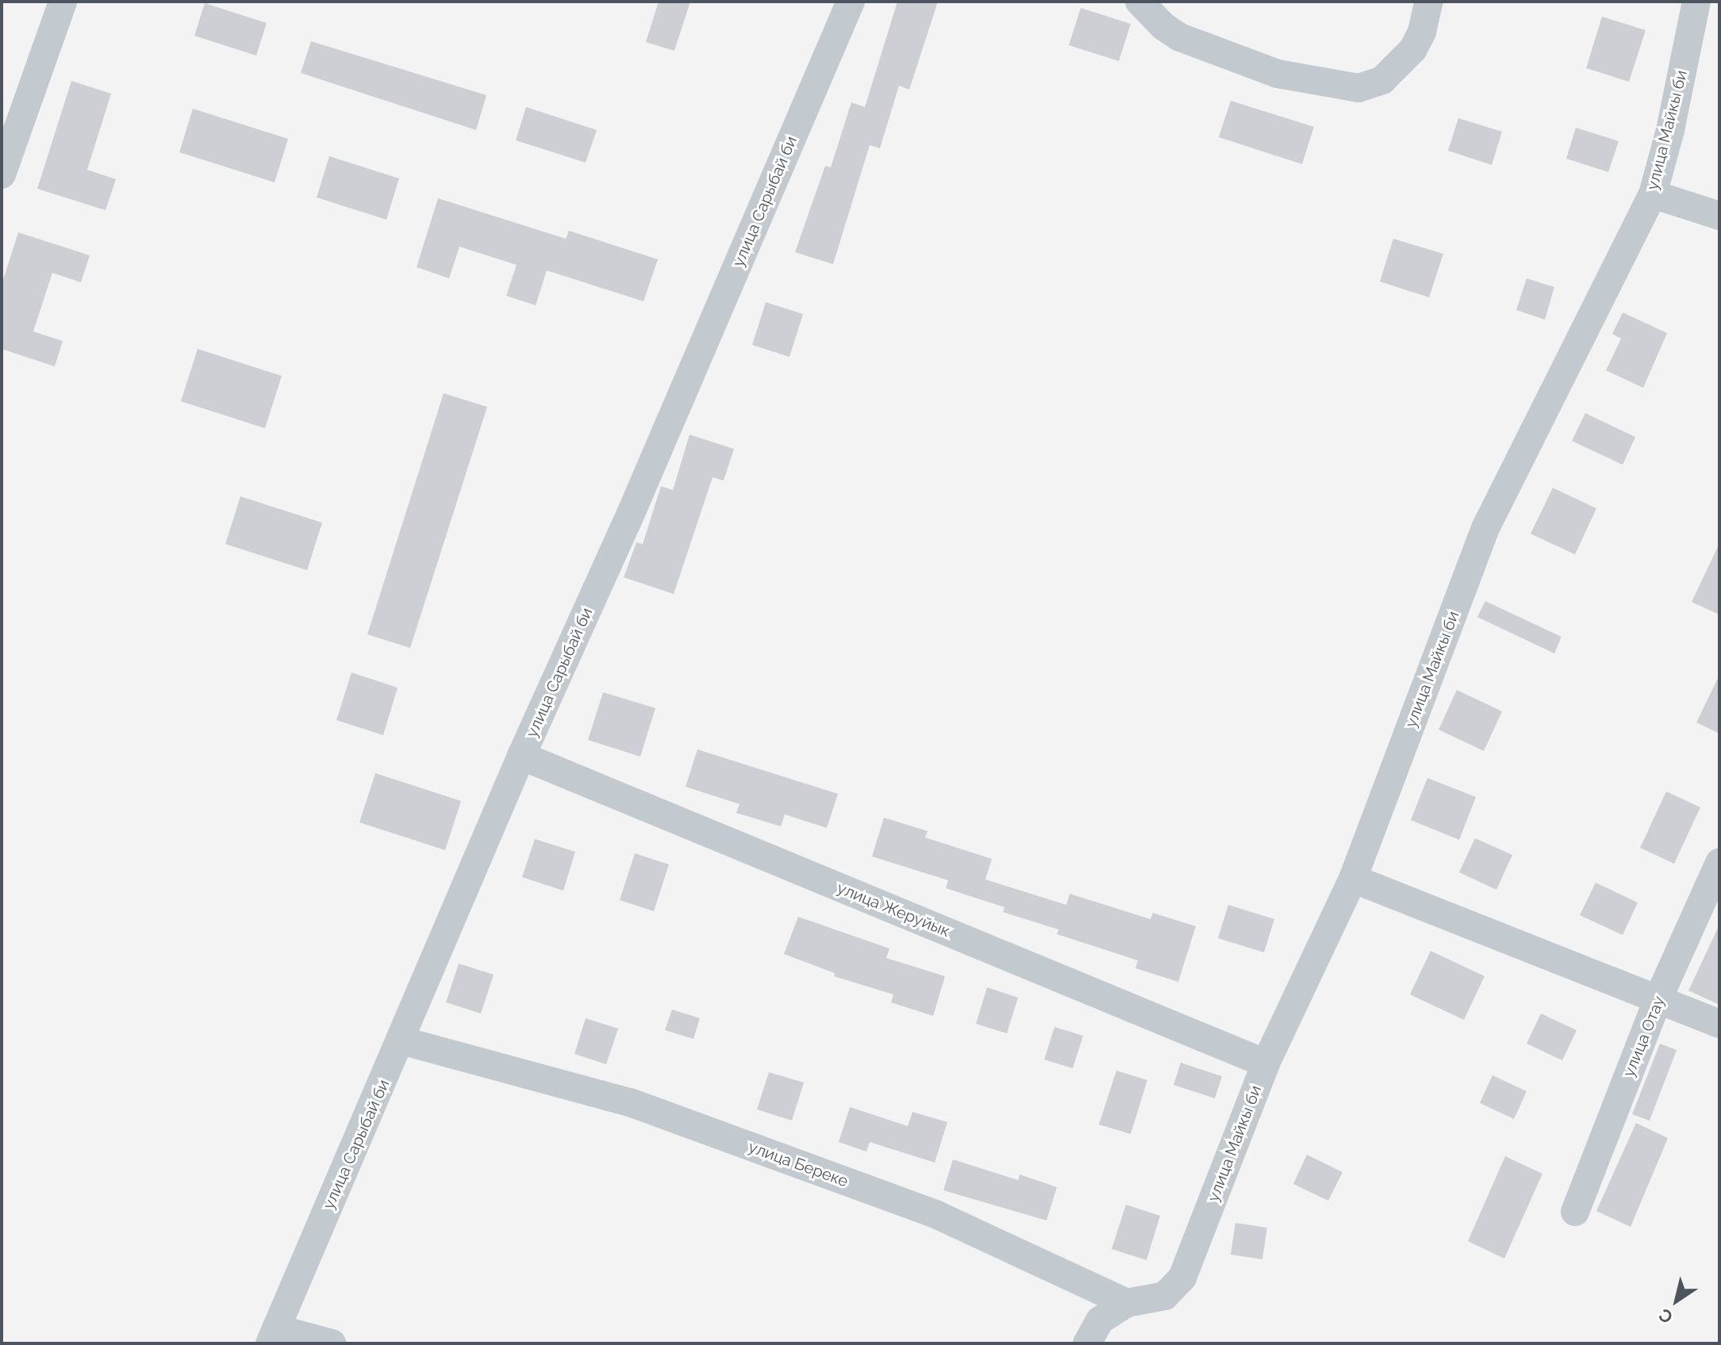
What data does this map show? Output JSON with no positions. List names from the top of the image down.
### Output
{
  "streets": {
    "street": [
      "улица Майкы би",
      "улица Сарыбай би",
      "улица Жеруйык",
      "улица Отау",
      "улица Береке"
    ]
  },
  "crossings": [
    ["улица Майкы би", "улица Жеруйык"],
    ["улица Майкы би", "улица Береке"],
    ["улица Сарыбай би", "улица Жеруйык"],
    ["улица Сарыбай би", "улица Береке"]
  ],
  "north": "bottom left"
}
